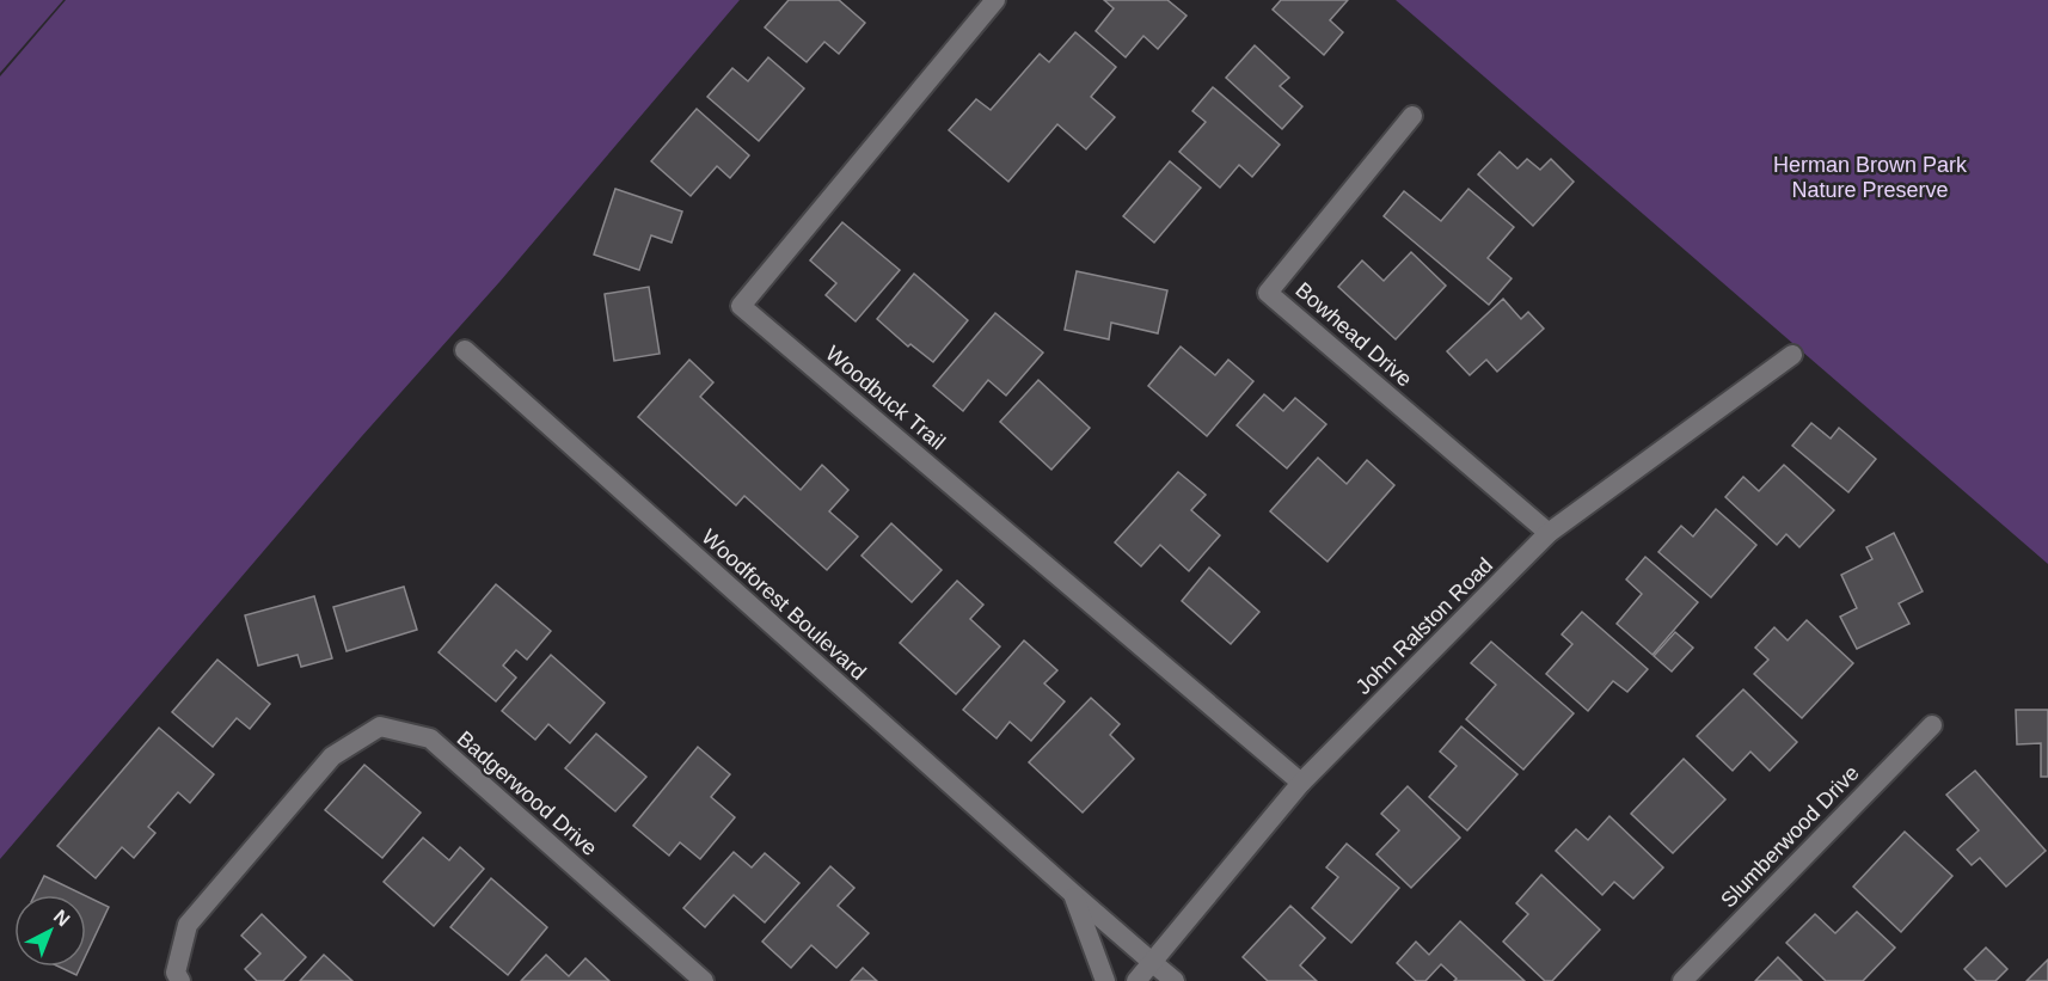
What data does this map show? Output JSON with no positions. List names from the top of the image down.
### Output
{
  "streets": {
    "street": [
      "Bowhead Drive",
      "Woodbuck Trail",
      "Woodforest Boulevard",
      "John Ralston Road",
      "Badgerwood Drive",
      "Slumberwood Drive"
    ]
  },
  "crossings": [
    ["Bowhead Drive", "John Ralston Road"],
    ["Woodbuck Trail", "John Ralston Road"],
    ["Woodforest Boulevard", "John Ralston Road"]
  ],
  "parks": ["Herman Brown Park Nature Preserve"],
  "north": "top right"
}
